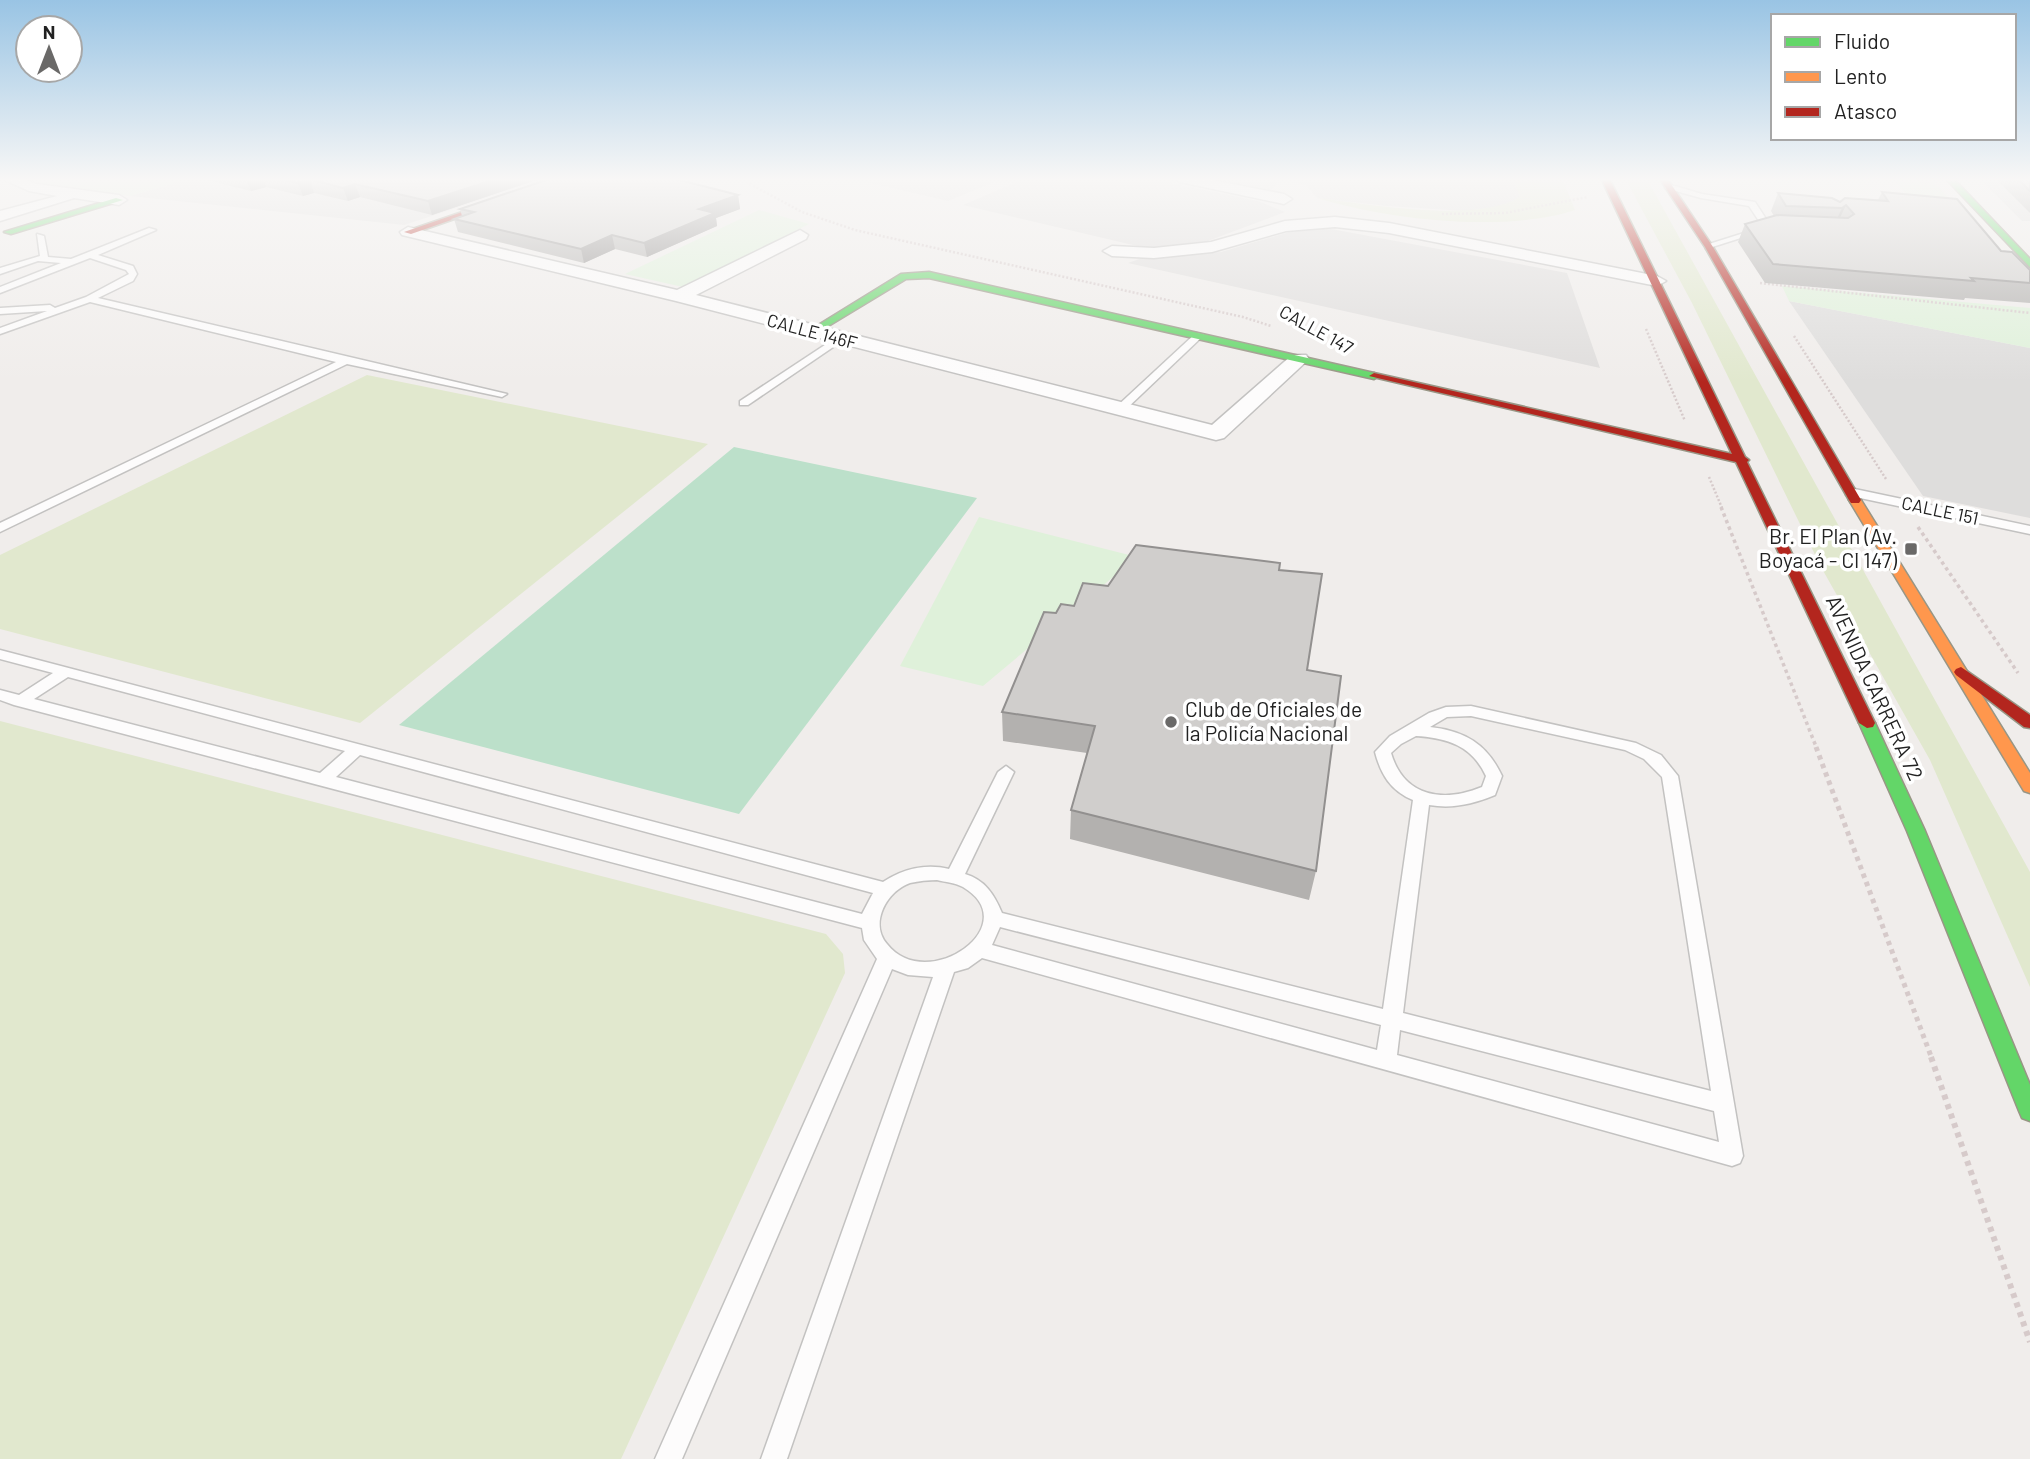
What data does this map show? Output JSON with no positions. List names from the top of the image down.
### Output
{
  "streets": {
    "main road": ["CALLE 147", "AVENIDA CARRERA 72"],
    "street": ["CALLE 146F"],
    "lane": ["CALLE 151"]
  },
  "crossings": [
    ["CALLE 147", "CALLE 146F"],
    ["CALLE 147", "AVENIDA CARRERA 72"]
  ],
  "places": {
    "transit": ["Br. El Plan (Av. Boyacá - Cl 147)"],
    "other": ["Club de Oficiales de la Policía Nacional"]
  },
  "legend": ["Fluido", "Lento", "Atasco"],
  "north": "top"
}
